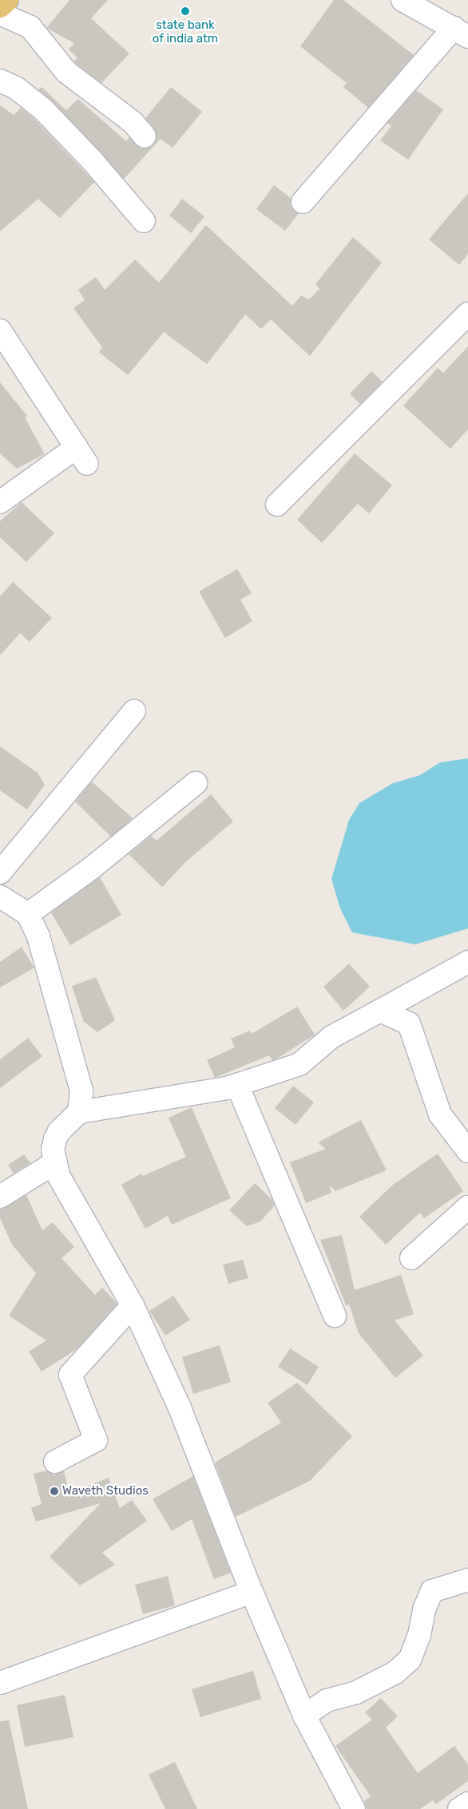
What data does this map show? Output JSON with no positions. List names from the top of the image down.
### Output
{
  "places": ["state bank of india atm", "Waveth Studios"]
}
